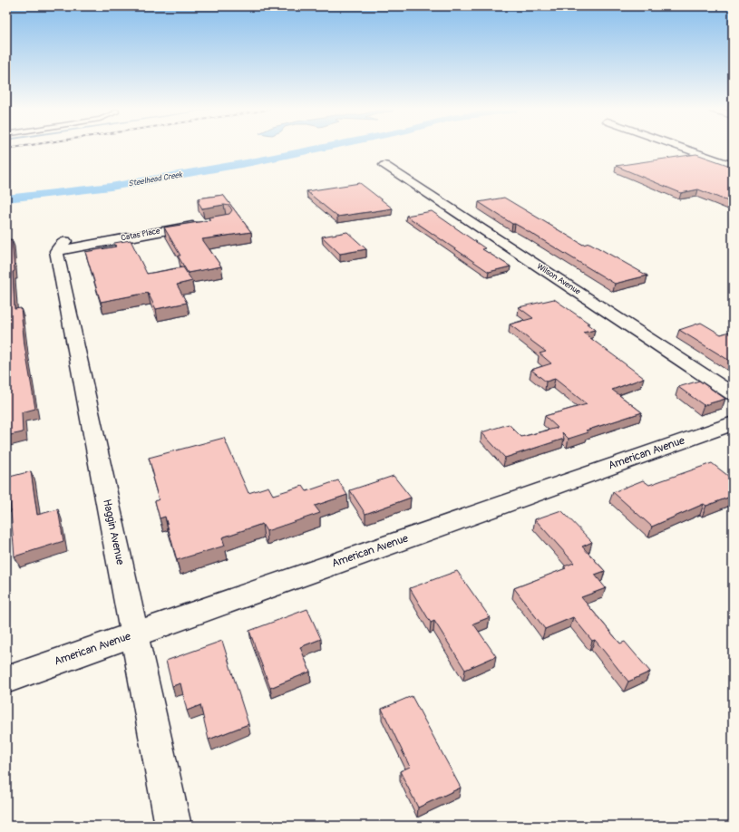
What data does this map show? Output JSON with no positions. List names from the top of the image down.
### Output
{
  "streets": {
    "street": [
      "Catas Place",
      "Wilson Avenue",
      "American Avenue",
      "Haggin Avenue"
    ]
  },
  "crossings": [
    ["Catas Place", "Haggin Avenue"],
    ["American Avenue", "Haggin Avenue"]
  ],
  "water": ["Steelhead Creek"]
}
